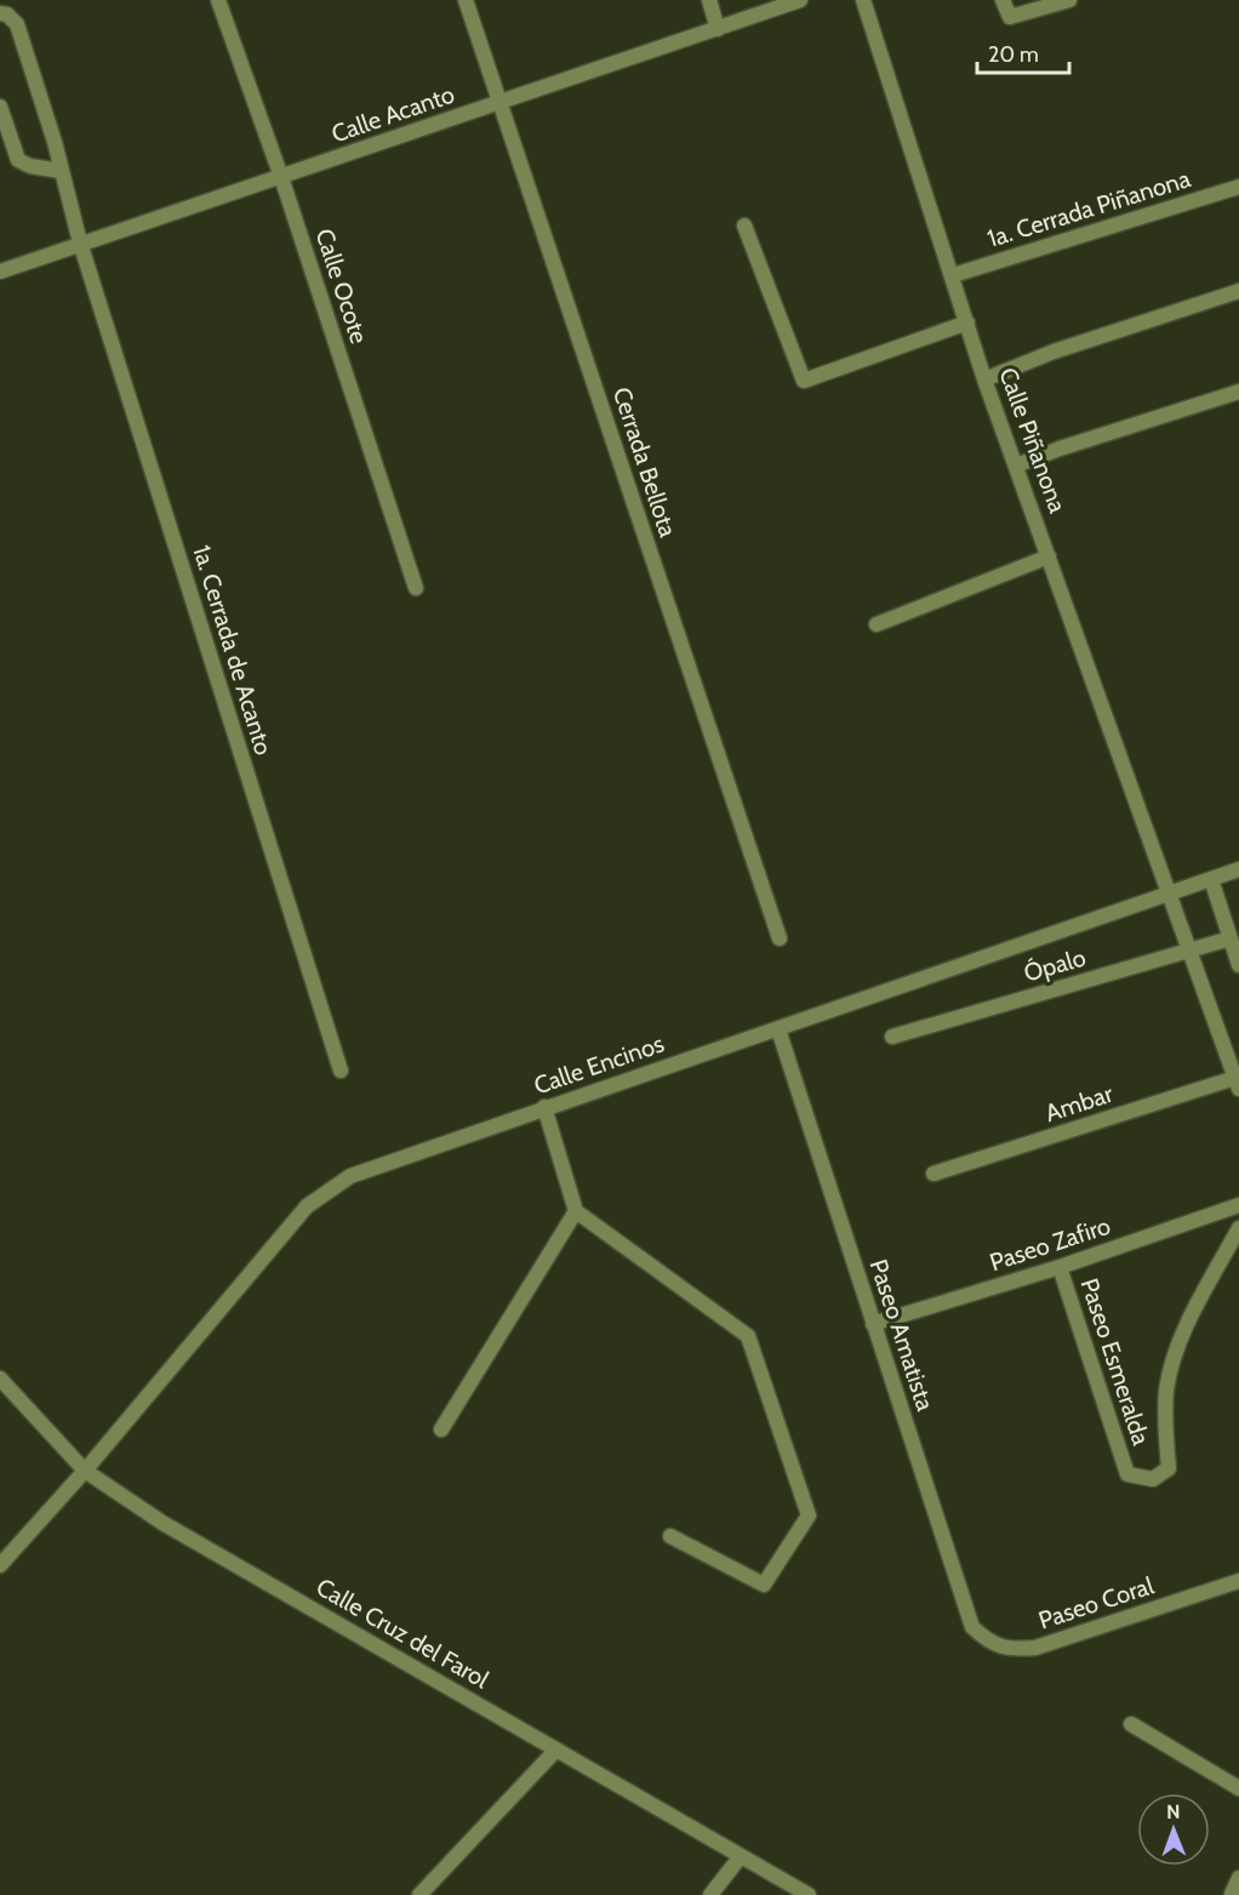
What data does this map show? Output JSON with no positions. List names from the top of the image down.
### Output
{
  "streets": {
    "street": [
      "Calle Acanto",
      "1a. Cerrada Piñanona",
      "Calle Ocote",
      "Calle Piñanona",
      "Cerrada Bellota",
      "1a. Cerrada de Acanto",
      "Ópalo",
      "Calle Encinos",
      "Ambar",
      "Paseo Zafiro",
      "Paseo Amatista",
      "Paseo Esmeralda",
      "Paseo Coral",
      "Calle Cruz del Farol"
    ]
  },
  "crossings": [
    ["Calle Acanto", "Calle Ocote"],
    ["Calle Acanto", "Cerrada Bellota"],
    ["Calle Acanto", "1a. Cerrada de Acanto"],
    ["1a. Cerrada Piñanona", "Calle Piñanona"],
    ["Calle Piñanona", "Ópalo"],
    ["Calle Piñanona", "Calle Encinos"],
    ["Calle Piñanona", "Ambar"],
    ["Calle Encinos", "Paseo Amatista"],
    ["Calle Encinos", "Calle Cruz del Farol"],
    ["Paseo Zafiro", "Paseo Amatista"],
    ["Paseo Zafiro", "Paseo Esmeralda"],
    ["Paseo Amatista", "Paseo Coral"]
  ],
  "scale_bar": "20 m",
  "north": "top"
}
